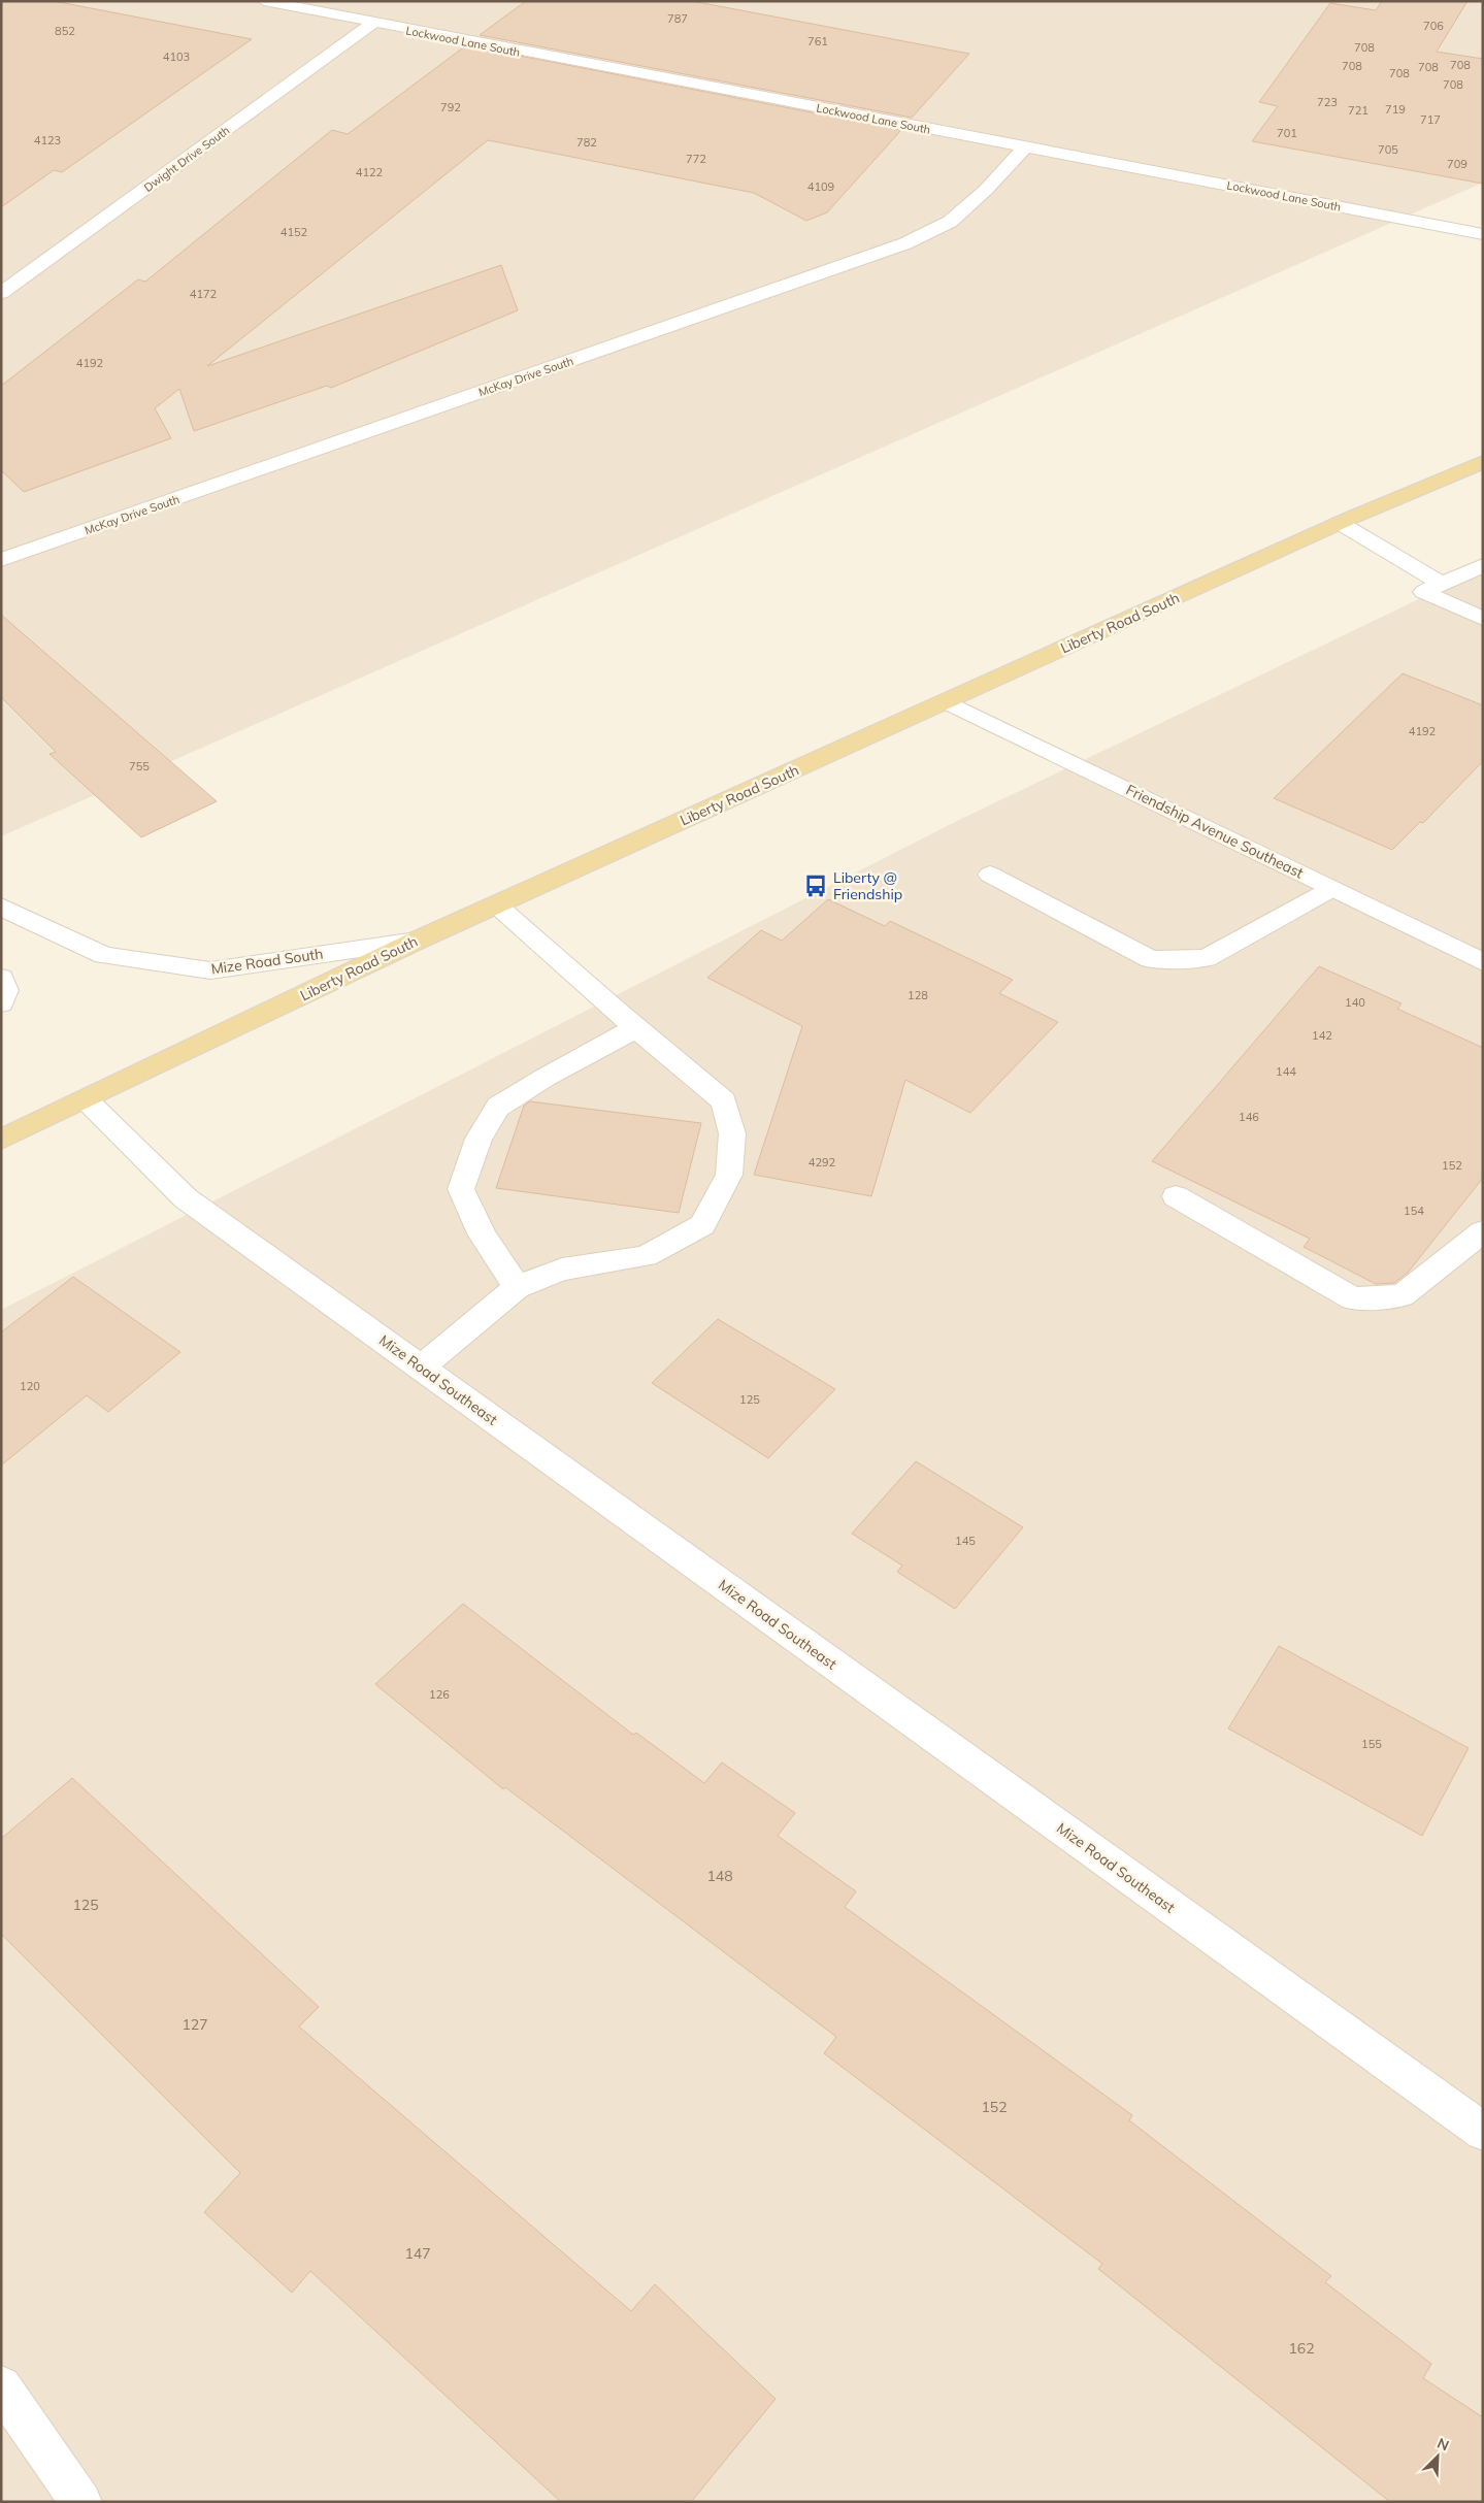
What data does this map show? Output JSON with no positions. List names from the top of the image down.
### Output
{
  "streets": {
    "main road": ["Liberty Road South"],
    "street": [
      "Lockwood Lane South",
      "Dwight Drive South",
      "McKay Drive South",
      "Friendship Avenue Southeast",
      "Mize Road South",
      "Mize Road Southeast"
    ]
  },
  "crossings": [
    ["Lockwood Lane South", "Dwight Drive South"],
    ["Lockwood Lane South", "McKay Drive South"],
    ["Liberty Road South", "Friendship Avenue Southeast"],
    ["Liberty Road South", "Mize Road South"],
    ["Liberty Road South", "Mize Road Southeast"]
  ],
  "places": {
    "bus stop": ["Liberty @ Friendship"]
  },
  "house_numbers": [
    "787",
    "706",
    "852",
    "761",
    "708",
    "4103",
    "708",
    "708",
    "708",
    "708",
    "708",
    "723",
    "792",
    "719",
    "721",
    "717",
    "701",
    "4123",
    "782",
    "705",
    "772",
    "709",
    "4122",
    "4109",
    "4152",
    "4172",
    "4192",
    "4192",
    "755",
    "128",
    "140",
    "142",
    "144",
    "146",
    "4292",
    "152",
    "154",
    "120",
    "125",
    "145",
    "126",
    "155",
    "148",
    "125",
    "127",
    "152",
    "147",
    "162"
  ],
  "north": "top right"
}
